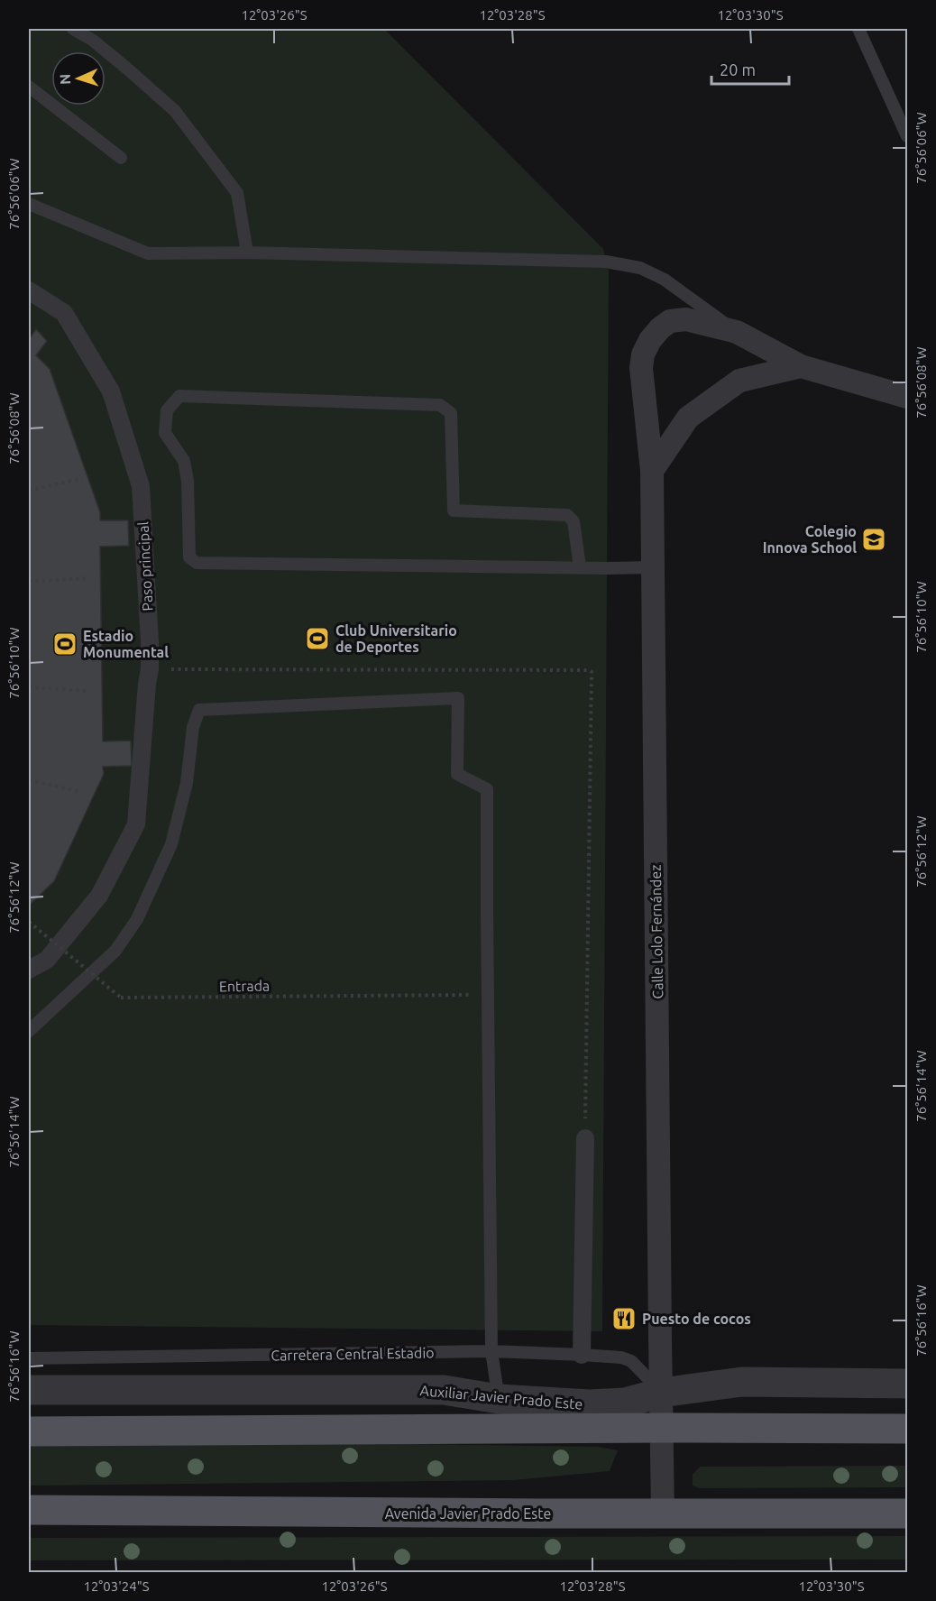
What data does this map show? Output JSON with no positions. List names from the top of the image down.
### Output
{
  "streets": {
    "main road": ["Avenida Javier Prado Este"],
    "street": ["Paso principal", "Calle Lolo Fernández", "Auxiliar Javier Prado Este"],
    "lane": ["Carretera Central Estadio"],
    "path": ["Entrada"]
  },
  "crossings": [
    ["Calle Lolo Fernández", "Carretera Central Estadio"],
    ["Calle Lolo Fernández", "Auxiliar Javier Prado Este"],
    ["Calle Lolo Fernández", "Avenida Javier Prado Este"],
    ["Carretera Central Estadio", "Auxiliar Javier Prado Este"]
  ],
  "places": {
    "school or university": ["Colegio Innova School"],
    "sports": ["Club Universitario de Deportes", "Estadio Monumental"],
    "restaurant": ["Puesto de cocos"]
  },
  "scale_bar": "20 m",
  "north": "left",
  "coordinates": [
    "12°03'26\"S",
    "12°03'28\"S",
    "12°03'30\"S",
    "76°56'06\"W",
    "76°56'08\"W",
    "76°56'10\"W",
    "76°56'12\"W",
    "76°56'14\"W",
    "76°56'16\"W",
    "12°03'24\"S"
  ]
}
